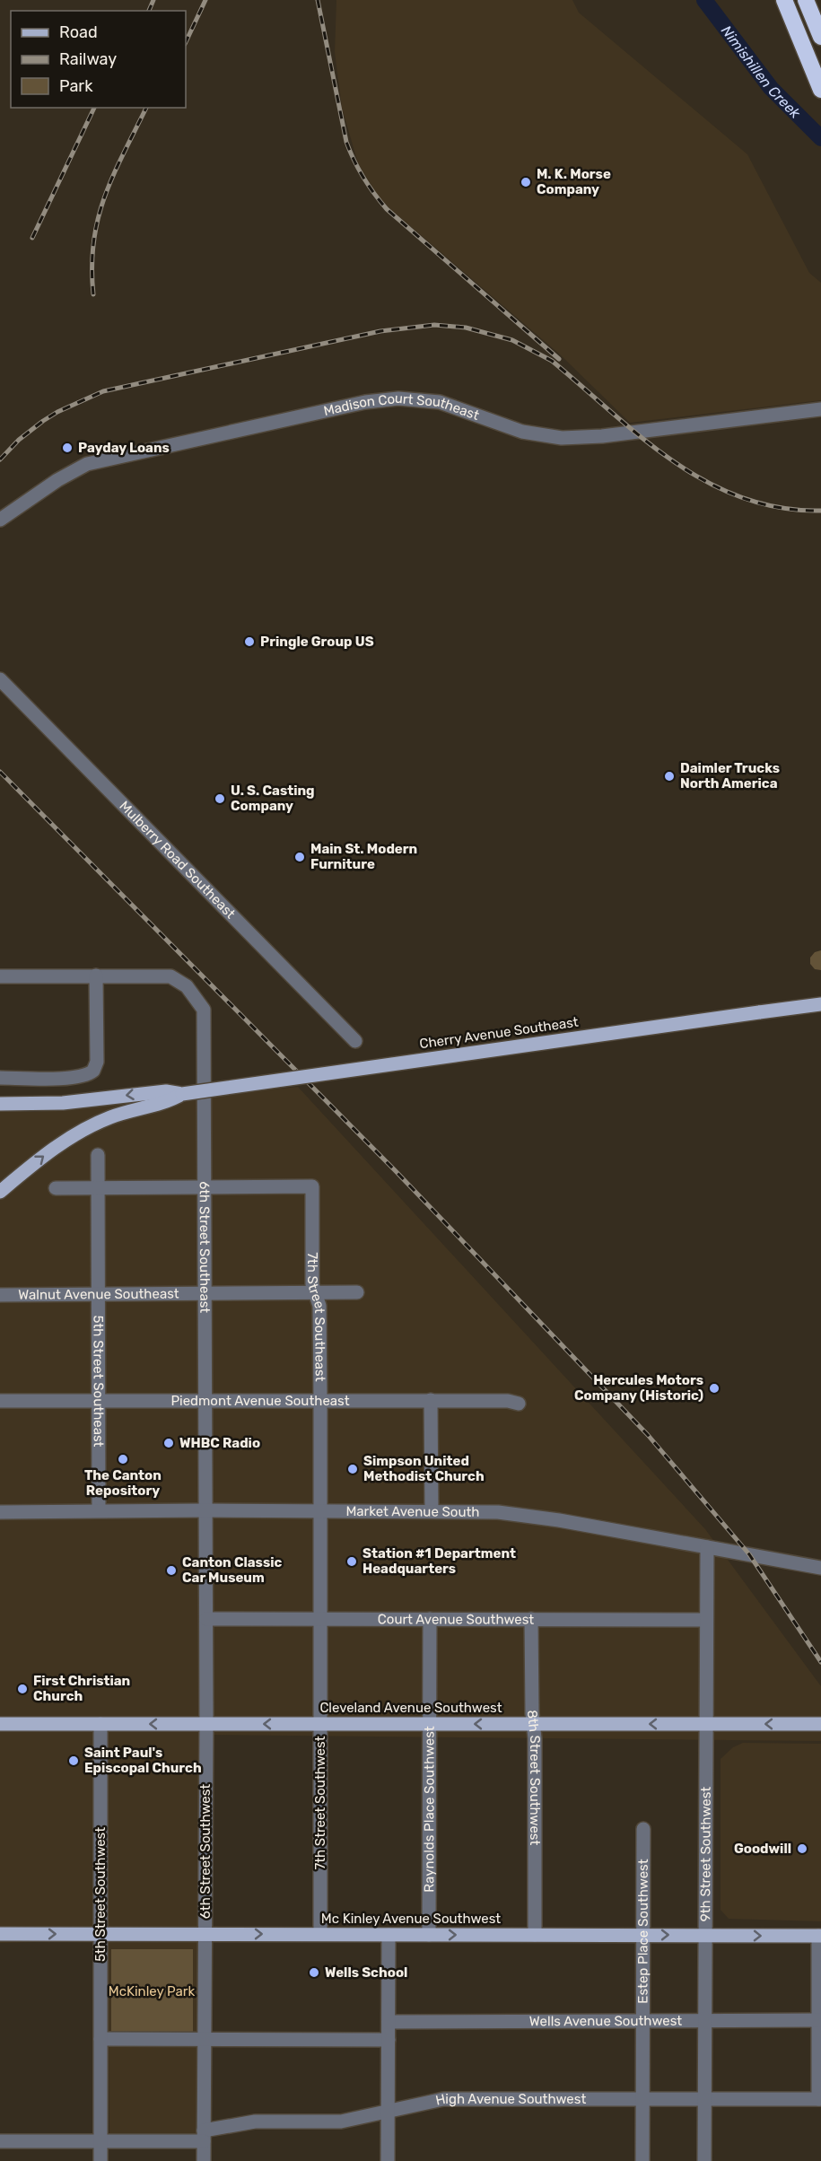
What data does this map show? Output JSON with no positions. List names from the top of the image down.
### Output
{
  "streets": {
    "main road": ["Cherry Avenue Southeast", "Cleveland Avenue Southwest", "Mc Kinley Avenue Southwest"],
    "street": [
      "Madison Court Southeast",
      "Mulberry Road Southeast",
      "6th Street Southeast",
      "Walnut Avenue Southeast",
      "7th Street Southeast",
      "5th Street Southeast",
      "Piedmont Avenue Southeast",
      "Market Avenue South",
      "Court Avenue Southwest",
      "8th Street Southwest",
      "7th Street Southwest",
      "Raynolds Place Southwest",
      "6th Street Southwest",
      "9th Street Southwest",
      "5th Street Southwest",
      "Estep Place Southwest",
      "Wells Avenue Southwest",
      "High Avenue Southwest"
    ]
  },
  "crossings": [
    ["6th Street Southeast", "Walnut Avenue Southeast"],
    ["6th Street Southeast", "7th Street Southeast"],
    ["6th Street Southeast", "Piedmont Avenue Southeast"],
    ["6th Street Southeast", "Market Avenue South"],
    ["6th Street Southeast", "6th Street Southwest"],
    ["Walnut Avenue Southeast", "7th Street Southeast"],
    ["Walnut Avenue Southeast", "5th Street Southeast"],
    ["7th Street Southeast", "Piedmont Avenue Southeast"],
    ["7th Street Southeast", "Market Avenue South"],
    ["7th Street Southeast", "7th Street Southwest"],
    ["5th Street Southeast", "Piedmont Avenue Southeast"],
    ["5th Street Southeast", "Market Avenue South"],
    ["Market Avenue South", "7th Street Southwest"],
    ["Market Avenue South", "6th Street Southwest"],
    ["Market Avenue South", "9th Street Southwest"],
    ["Court Avenue Southwest", "8th Street Southwest"],
    ["Court Avenue Southwest", "7th Street Southwest"],
    ["Court Avenue Southwest", "Raynolds Place Southwest"],
    ["Court Avenue Southwest", "6th Street Southwest"],
    ["Court Avenue Southwest", "9th Street Southwest"],
    ["Cleveland Avenue Southwest", "8th Street Southwest"],
    ["Cleveland Avenue Southwest", "7th Street Southwest"],
    ["Cleveland Avenue Southwest", "Raynolds Place Southwest"],
    ["Cleveland Avenue Southwest", "6th Street Southwest"],
    ["Cleveland Avenue Southwest", "9th Street Southwest"],
    ["Cleveland Avenue Southwest", "5th Street Southwest"],
    ["8th Street Southwest", "Mc Kinley Avenue Southwest"],
    ["7th Street Southwest", "Mc Kinley Avenue Southwest"],
    ["Raynolds Place Southwest", "Mc Kinley Avenue Southwest"],
    ["6th Street Southwest", "Mc Kinley Avenue Southwest"],
    ["6th Street Southwest", "High Avenue Southwest"],
    ["9th Street Southwest", "Mc Kinley Avenue Southwest"],
    ["9th Street Southwest", "Wells Avenue Southwest"],
    ["9th Street Southwest", "High Avenue Southwest"],
    ["5th Street Southwest", "Mc Kinley Avenue Southwest"],
    ["5th Street Southwest", "High Avenue Southwest"],
    ["Mc Kinley Avenue Southwest", "Estep Place Southwest"],
    ["Estep Place Southwest", "Wells Avenue Southwest"],
    ["Estep Place Southwest", "High Avenue Southwest"]
  ],
  "one_way": ["Cleveland Avenue Southwest", "Mc Kinley Avenue Southwest"],
  "water": ["Nimishillen Creek"],
  "parks": ["McKinley Park"],
  "places": [
    "M. K. Morse Company",
    "Payday Loans",
    "Pringle Group US",
    "Daimler Trucks North America",
    "U. S. Casting Company",
    "Main St. Modern Furniture",
    "Hercules Motors Company (Historic)",
    "WHBC Radio",
    "The Canton Repository",
    "Simpson United Methodist Church",
    "Station #1 Department Headquarters",
    "Canton Classic Car Museum",
    "First Christian Church",
    "Saint Paul's Episcopal Church",
    "Goodwill",
    "Wells School"
  ],
  "legend": ["Road", "Railway", "Park"]
}
